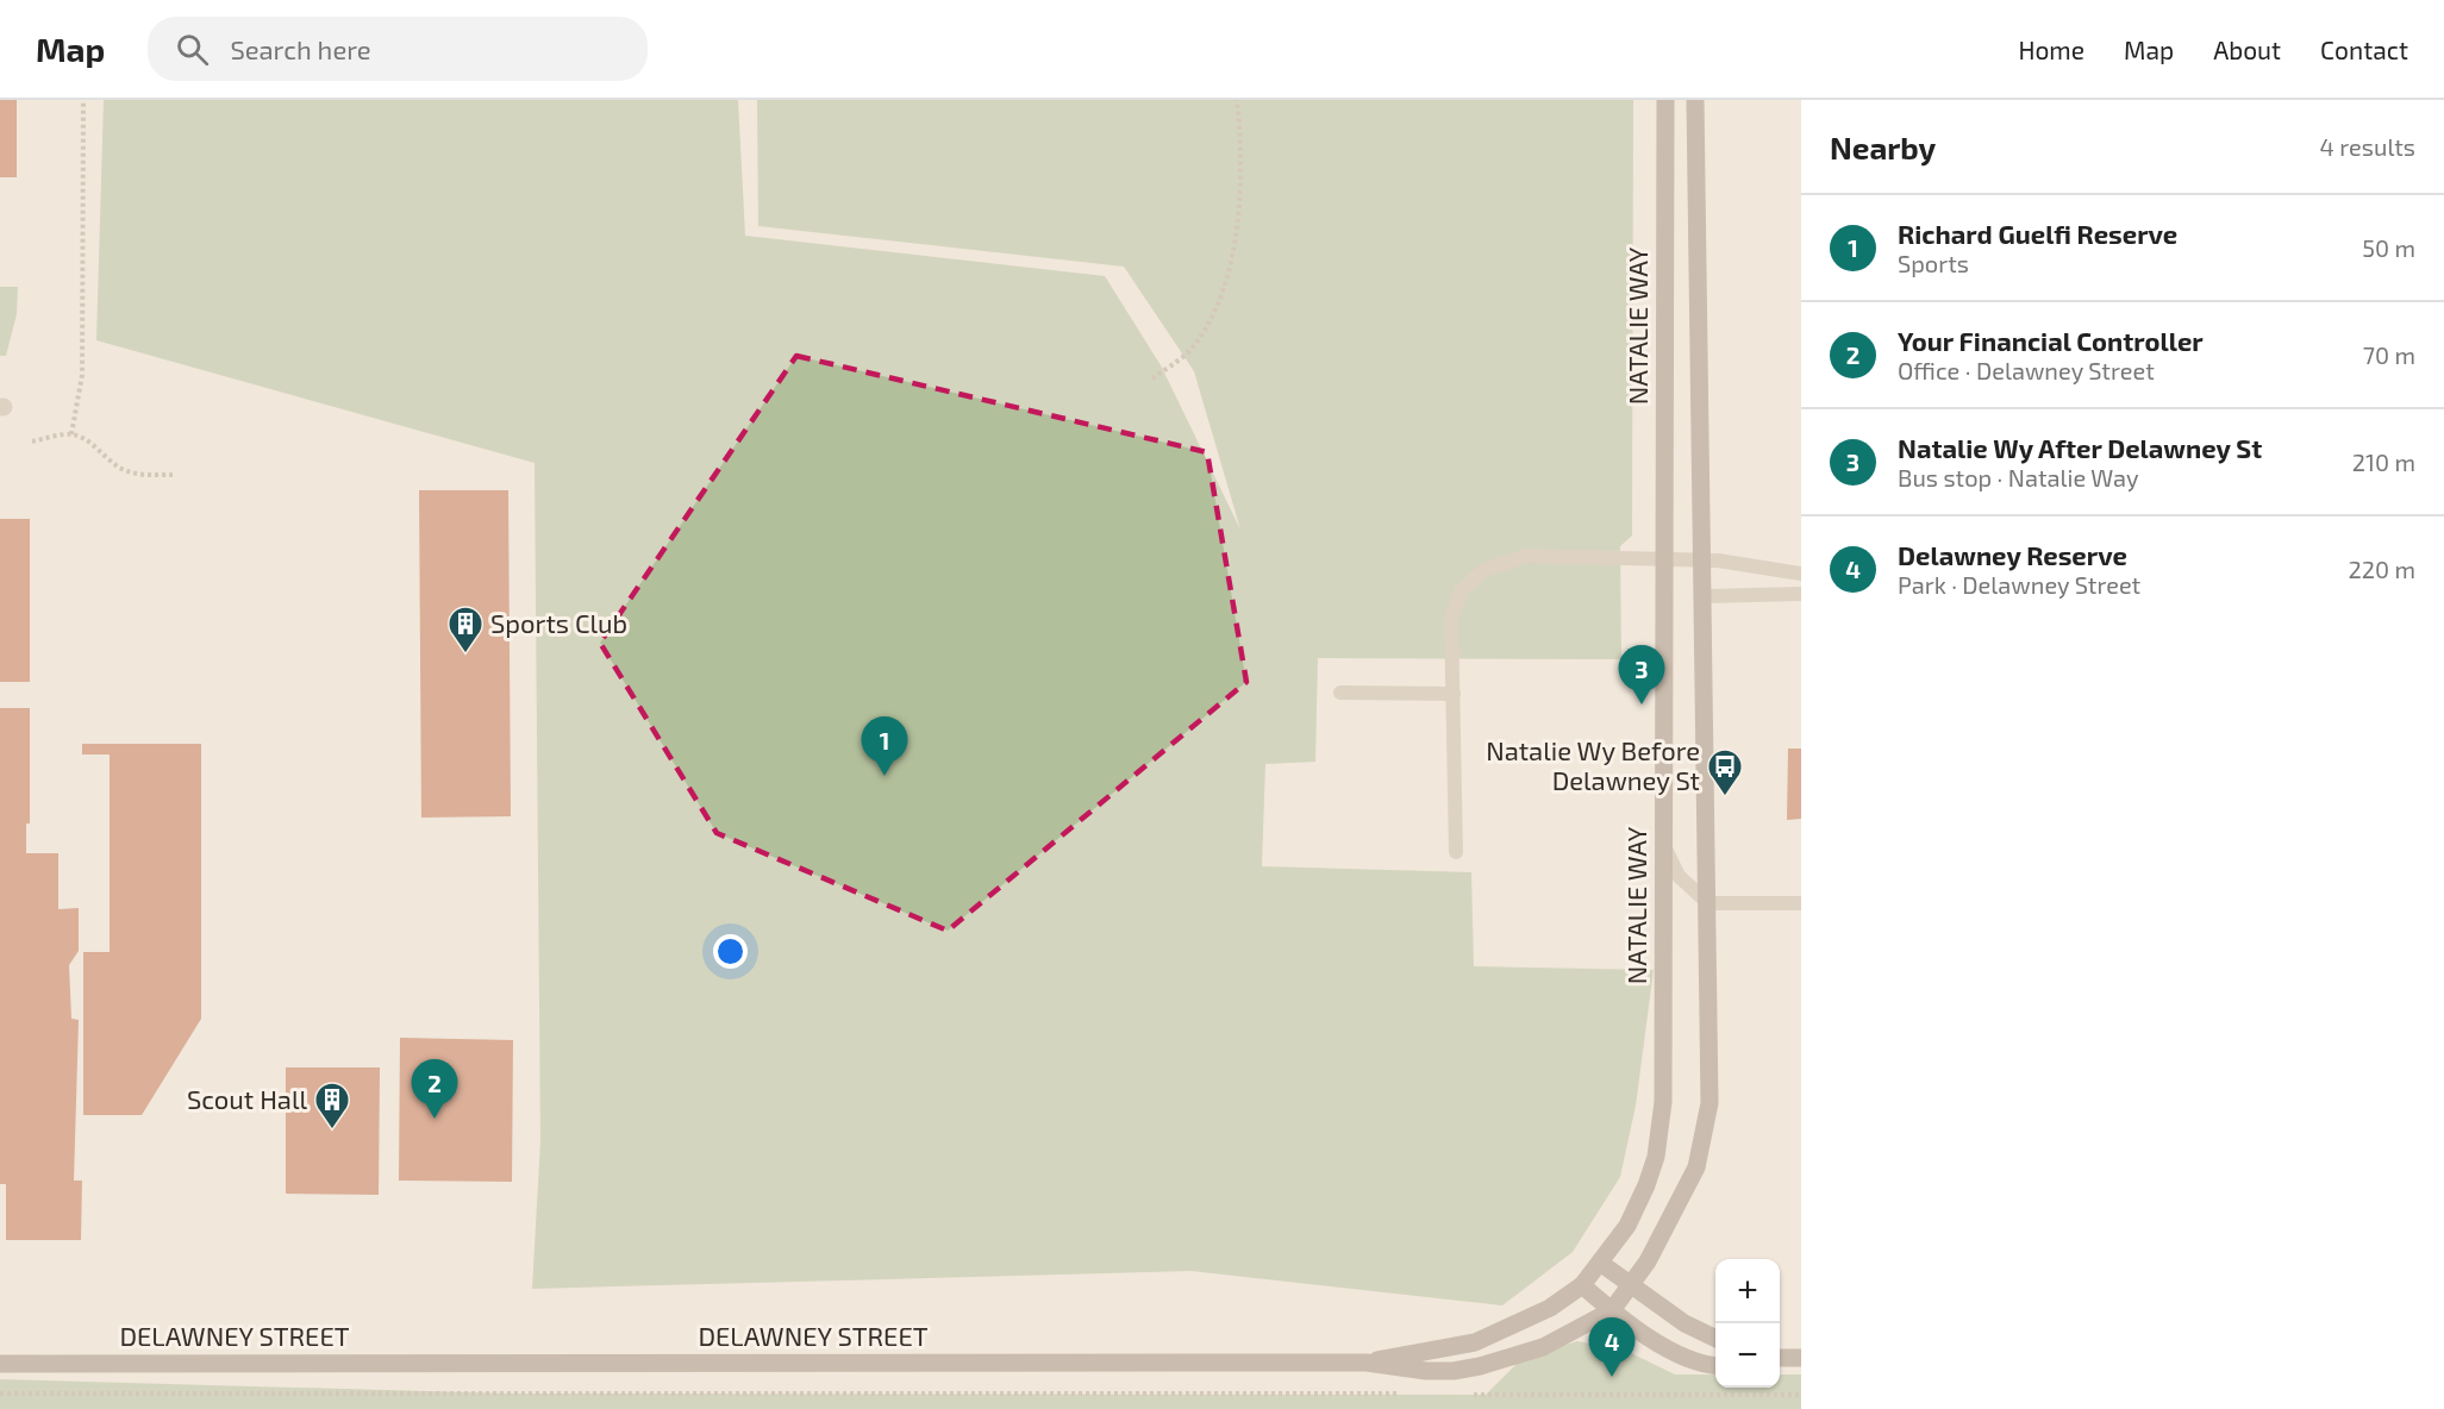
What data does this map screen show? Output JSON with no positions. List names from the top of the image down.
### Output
{
  "streets": {
    "street": ["NATALIE WAY", "DELAWNEY STREET"]
  },
  "crossings": [
    ["NATALIE WAY", "DELAWNEY STREET"]
  ],
  "places": {
    "building": ["Sports Club", "Scout Hall"],
    "bus stop": ["Natalie Wy Before Delawney St"]
  },
  "page": {
    "header": "Map",
    "search": "Search here",
    "nav": [
      "Home",
      "Map",
      "About",
      "Contact"
    ],
    "heading": ["Nearby", "4 results"],
    "list": [
      {
        "mark": "1",
        "name": "Richard Guelfi Reserve",
        "note": "Sports",
        "value": "50 m"
      },
      {
        "mark": "2",
        "name": "Your Financial Controller",
        "note": "Office · Delawney Street",
        "value": "70 m"
      },
      {
        "mark": "3",
        "name": "Natalie Wy After Delawney St",
        "note": "Bus stop · Natalie Way",
        "value": "210 m"
      },
      {
        "mark": "4",
        "name": "Delawney Reserve",
        "note": "Park · Delawney Street",
        "value": "220 m"
      }
    ],
    "pins": [
      "3",
      "1",
      "2",
      "4"
    ],
    "map_buttons": ["+", "−"]
  }
}
